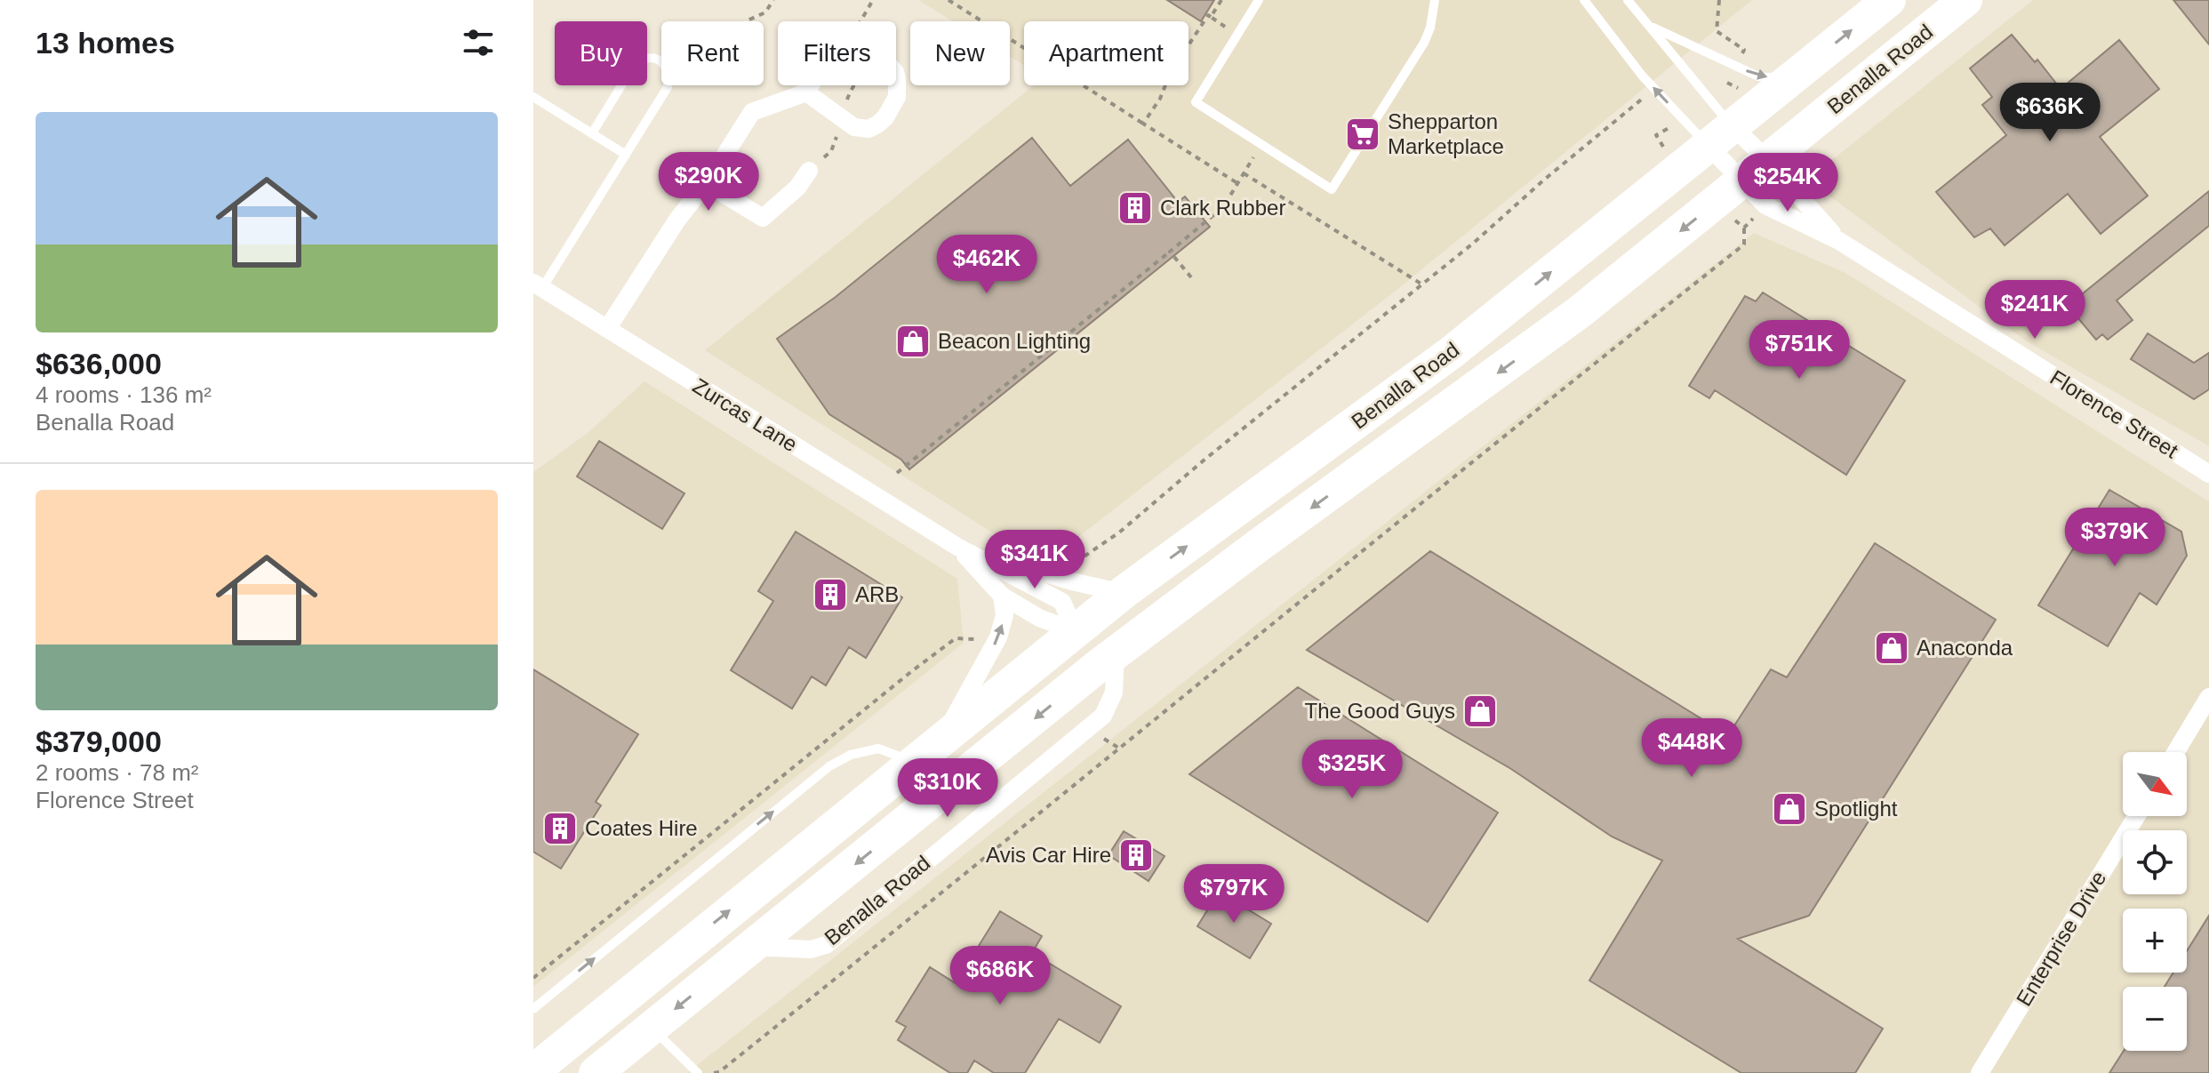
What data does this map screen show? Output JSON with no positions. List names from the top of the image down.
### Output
{
  "streets": {
    "highway": ["Benalla Road"],
    "street": ["Florence Street", "Zurcas Lane", "Enterprise Drive"]
  },
  "crossings": [
    ["Benalla Road", "Florence Street"],
    ["Benalla Road", "Zurcas Lane"]
  ],
  "places": {
    "supermarket": ["Shepparton Marketplace"],
    "building": [
      "Clark Rubber",
      "ARB",
      "Coates Hire",
      "Avis Car Hire"
    ],
    "shop": [
      "Beacon Lighting",
      "Anaconda",
      "The Good Guys",
      "Spotlight"
    ]
  },
  "north": "bottom right",
  "page": {
    "heading": "13 homes",
    "chip": [
      "Buy",
      "Rent",
      "Filters",
      "New",
      "Apartment"
    ],
    "price": [
      "$636K",
      "$290K",
      "$254K",
      "$462K",
      "$241K",
      "$751K",
      "$379K",
      "$341K",
      "$448K",
      "$325K",
      "$310K",
      "$797K",
      "$686K"
    ],
    "list": [
      {
        "name": "$636,000",
        "note": "4 rooms · 136 m² · Benalla Road"
      },
      {
        "name": "$379,000",
        "note": "2 rooms · 78 m² · Florence Street"
      }
    ],
    "map_buttons": ["+", "−"]
  }
}
